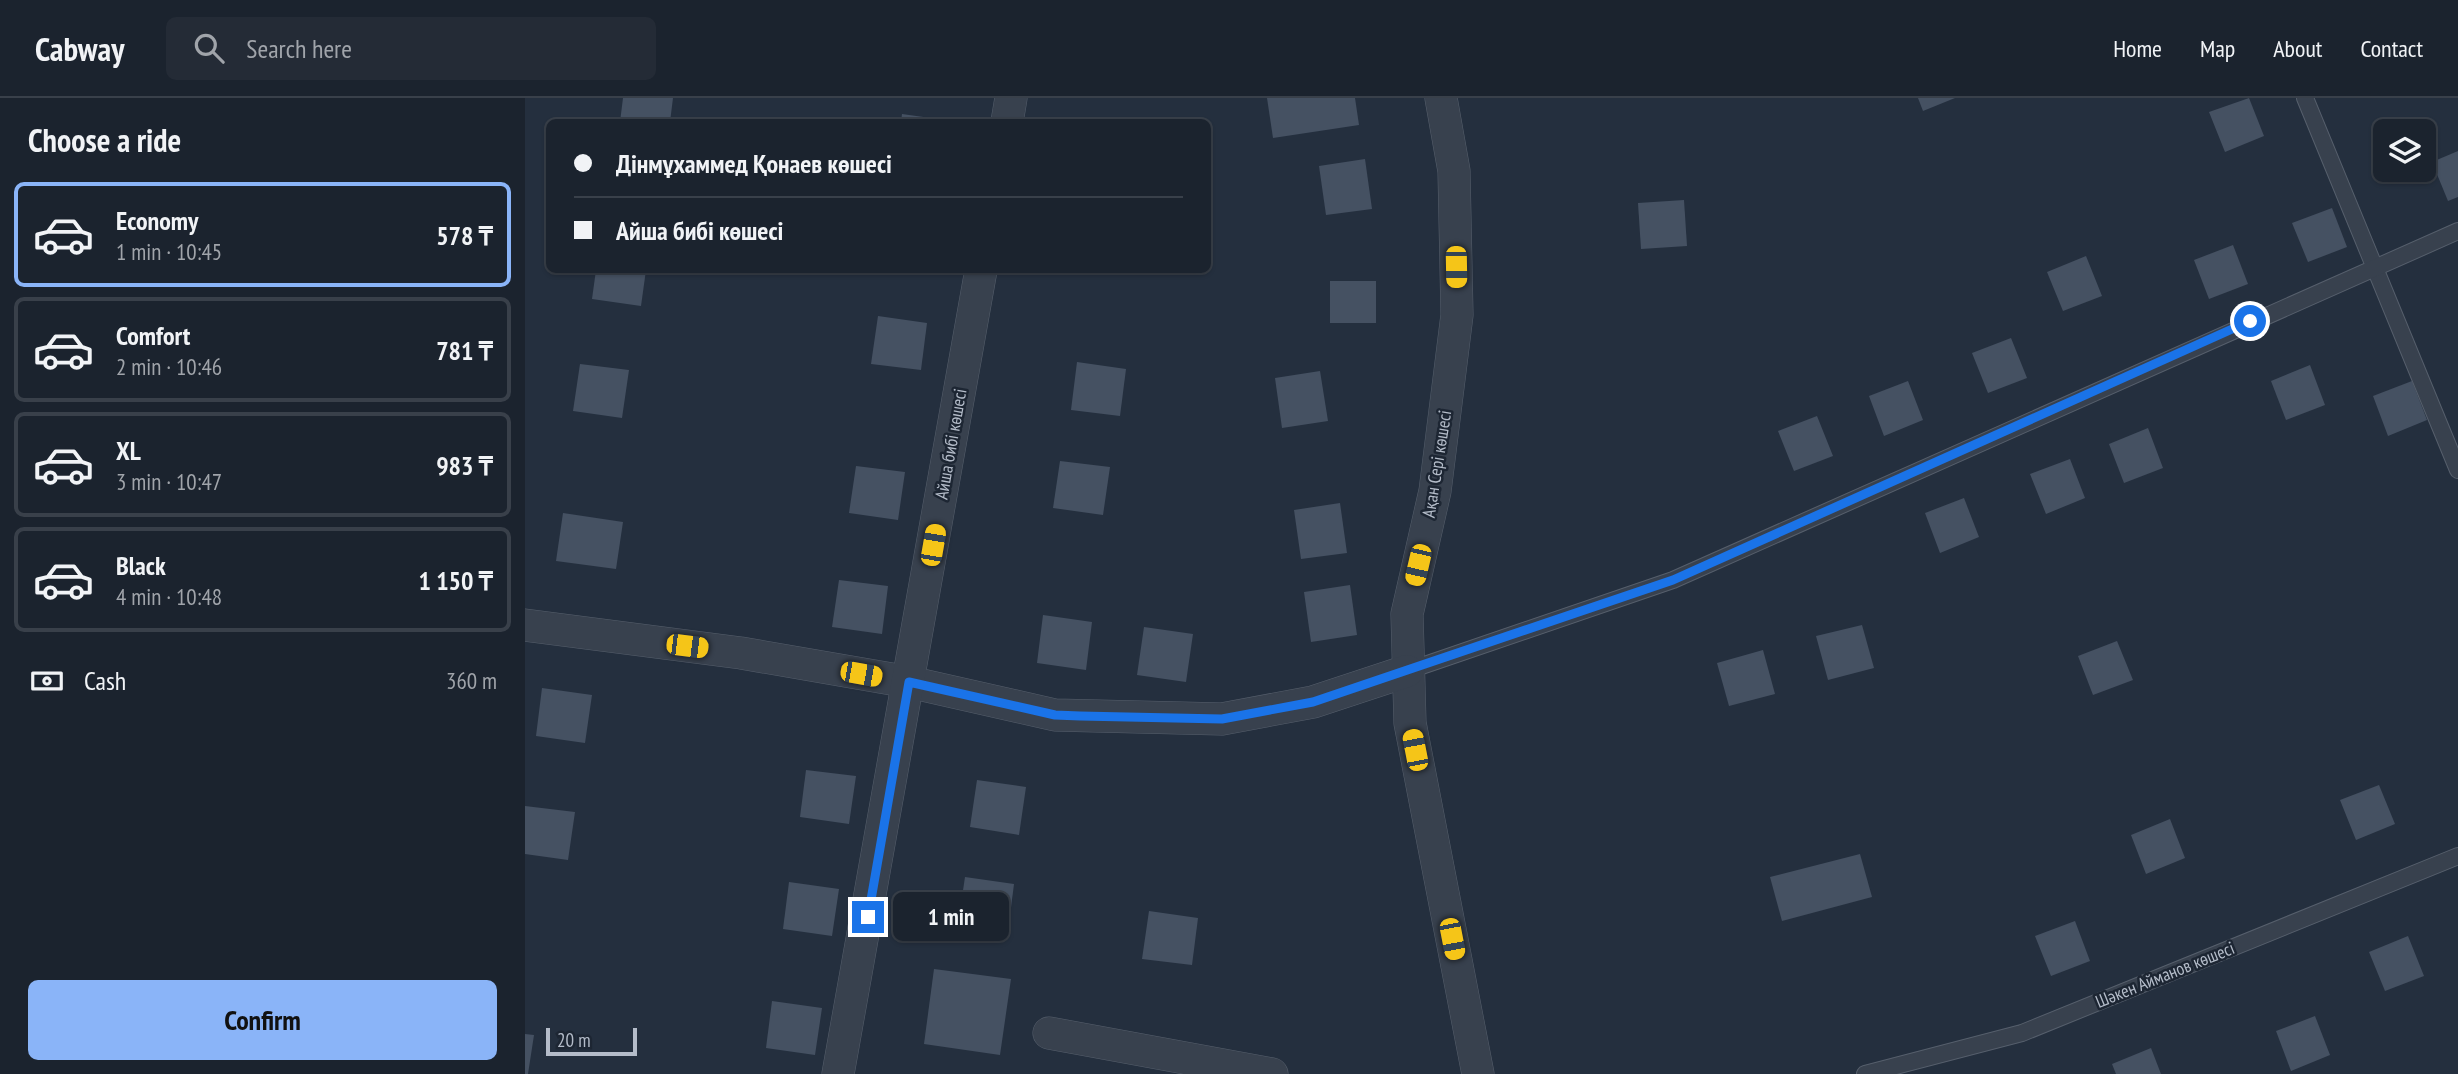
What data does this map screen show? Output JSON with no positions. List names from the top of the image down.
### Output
{
  "streets": {
    "street": ["Айша бибі көшесі", "Ақан Сері көшесі"],
    "lane": ["Шәкен Айманов көшесі"]
  },
  "scale_bar": "20 m",
  "page": {
    "header": "Cabway",
    "search": "Search here",
    "nav": [
      "Home",
      "Map",
      "About",
      "Contact"
    ],
    "heading": "Choose a ride",
    "banner": ["Дінмұхаммед Қонаев көшесі", "Айша бибі көшесі"],
    "list": [
      {
        "name": "Economy",
        "note": "1 min · 10:45",
        "value": "578 ₸"
      },
      {
        "name": "Comfort",
        "note": "2 min · 10:46",
        "value": "781 ₸"
      },
      {
        "name": "XL",
        "note": "3 min · 10:47",
        "value": "983 ₸"
      },
      {
        "name": "Black",
        "note": "4 min · 10:48",
        "value": "1 150 ₸"
      }
    ],
    "pay": ["Cash", "360 m"],
    "bubble": "1 min",
    "buttons": "Confirm",
    "scale": "20 m"
  }
}
